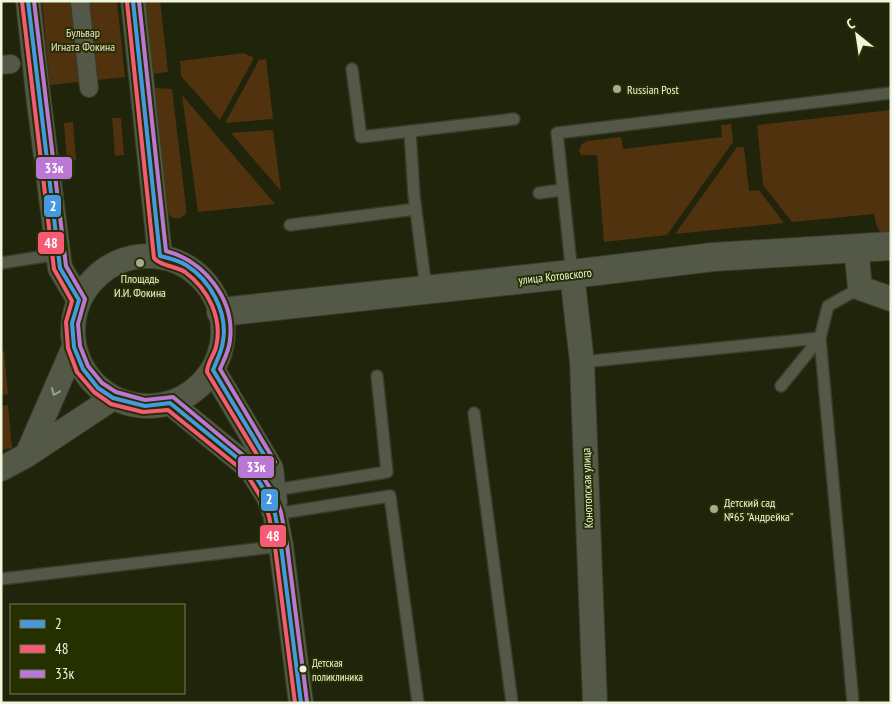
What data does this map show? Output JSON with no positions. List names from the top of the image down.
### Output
{
  "streets": {
    "street": ["улица Котовского", "Конотопская улица"]
  },
  "crossings": [
    ["улица Котовского", "Конотопская улица"]
  ],
  "parks": ["Бульвар Игната Фокина"],
  "places": [
    "Russian Post",
    "Площадь И.И. Фокина",
    "Детский сад №65 \"Андрейка\"",
    "Детская поликлиника"
  ],
  "lines": ["transit line 2", "transit line 33к", "transit line 48"],
  "legend": ["2", "48", "33к"],
  "north": "top left"
}
